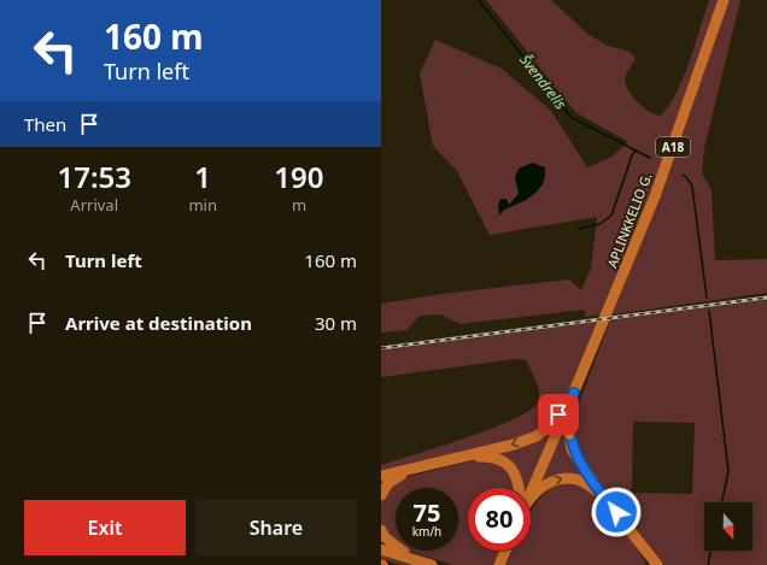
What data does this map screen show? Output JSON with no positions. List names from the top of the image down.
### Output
{
  "streets": {
    "highway": ["A18", "APLINKKELIO G."]
  },
  "water": ["Švendrelis"],
  "north": "bottom",
  "page": {
    "turn": ["160 m", "Turn left"],
    "then": "Then",
    "eta": [
      "17:53",
      "Arrival",
      "1",
      "min",
      "190",
      "m"
    ],
    "list": [
      {
        "name": "Turn left",
        "value": "160 m"
      },
      {
        "name": "Arrive at destination",
        "value": "30 m"
      }
    ],
    "speed": "75 km/h",
    "limit": "80",
    "buttons": ["Exit", "Share"]
  }
}
